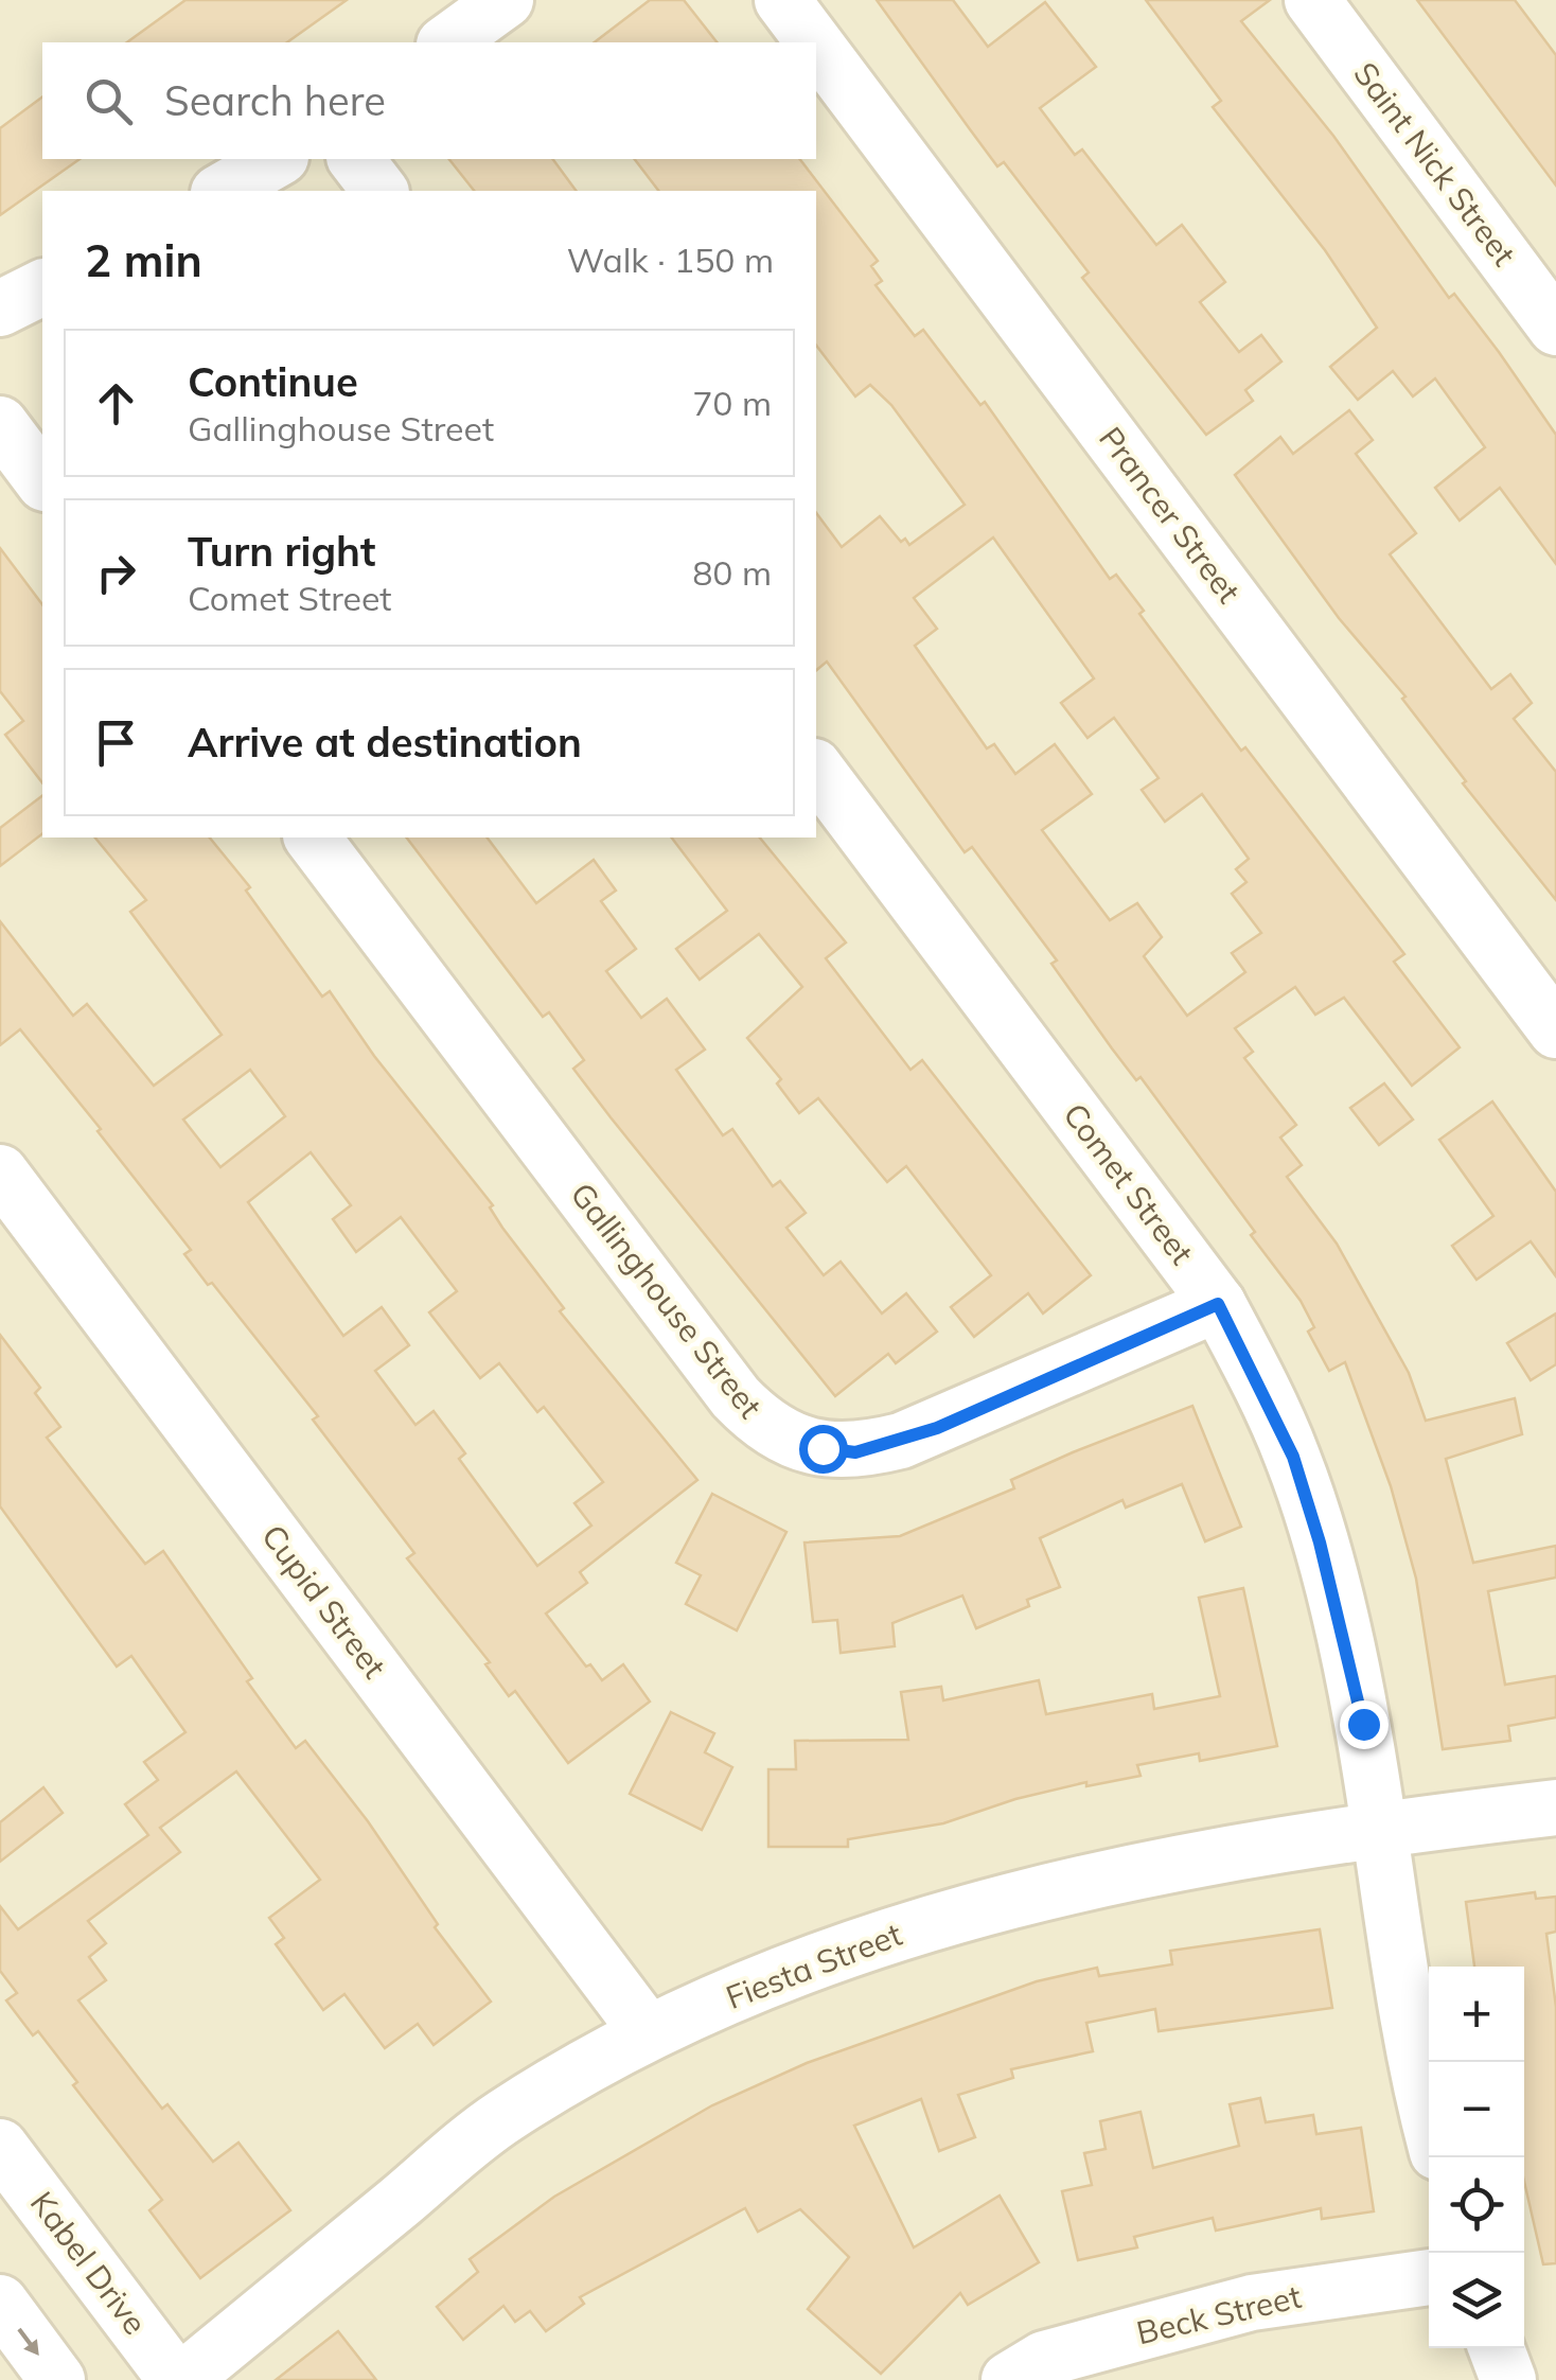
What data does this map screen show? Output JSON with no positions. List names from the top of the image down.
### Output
{
  "streets": {
    "street": [
      "Saint Nick Street",
      "Prancer Street",
      "Comet Street",
      "Gallinghouse Street",
      "Cupid Street",
      "Fiesta Street",
      "Kabel Drive",
      "Beck Street"
    ]
  },
  "crossings": [
    ["Comet Street", "Gallinghouse Street"],
    ["Comet Street", "Fiesta Street"],
    ["Cupid Street", "Fiesta Street"],
    ["Fiesta Street", "Kabel Drive"]
  ],
  "page": {
    "search": "Search here",
    "heading": ["2 min", "Walk · 150 m"],
    "list": [
      ["Continue", "Gallinghouse Street", "70 m"],
      ["Turn right", "Comet Street", "80 m"],
      "Arrive at destination"
    ],
    "map_buttons": ["+", "−"]
  }
}
